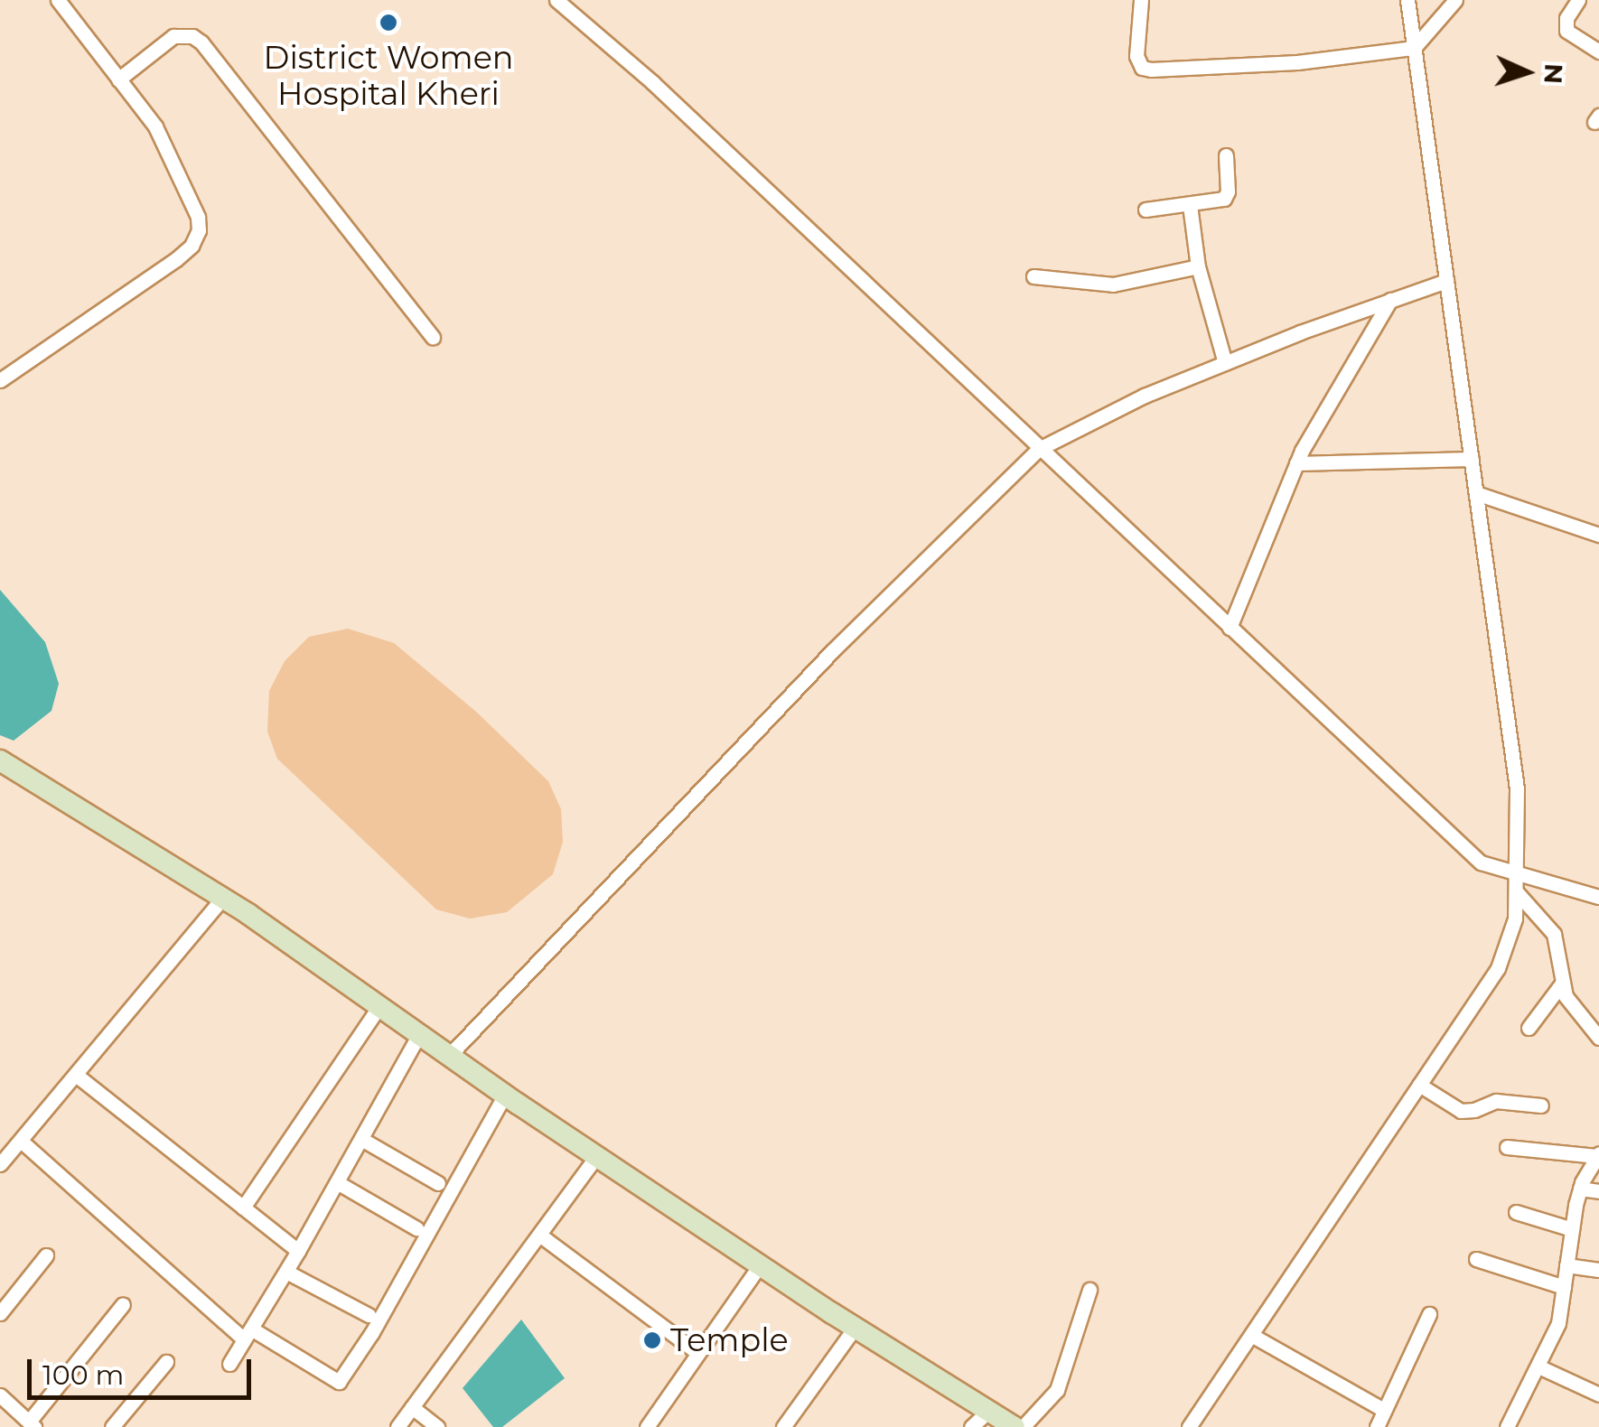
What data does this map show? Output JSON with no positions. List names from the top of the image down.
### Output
{
  "places": ["District Women Hospital Kheri", "Temple"],
  "scale_bar": "100 m",
  "north": "right"
}
